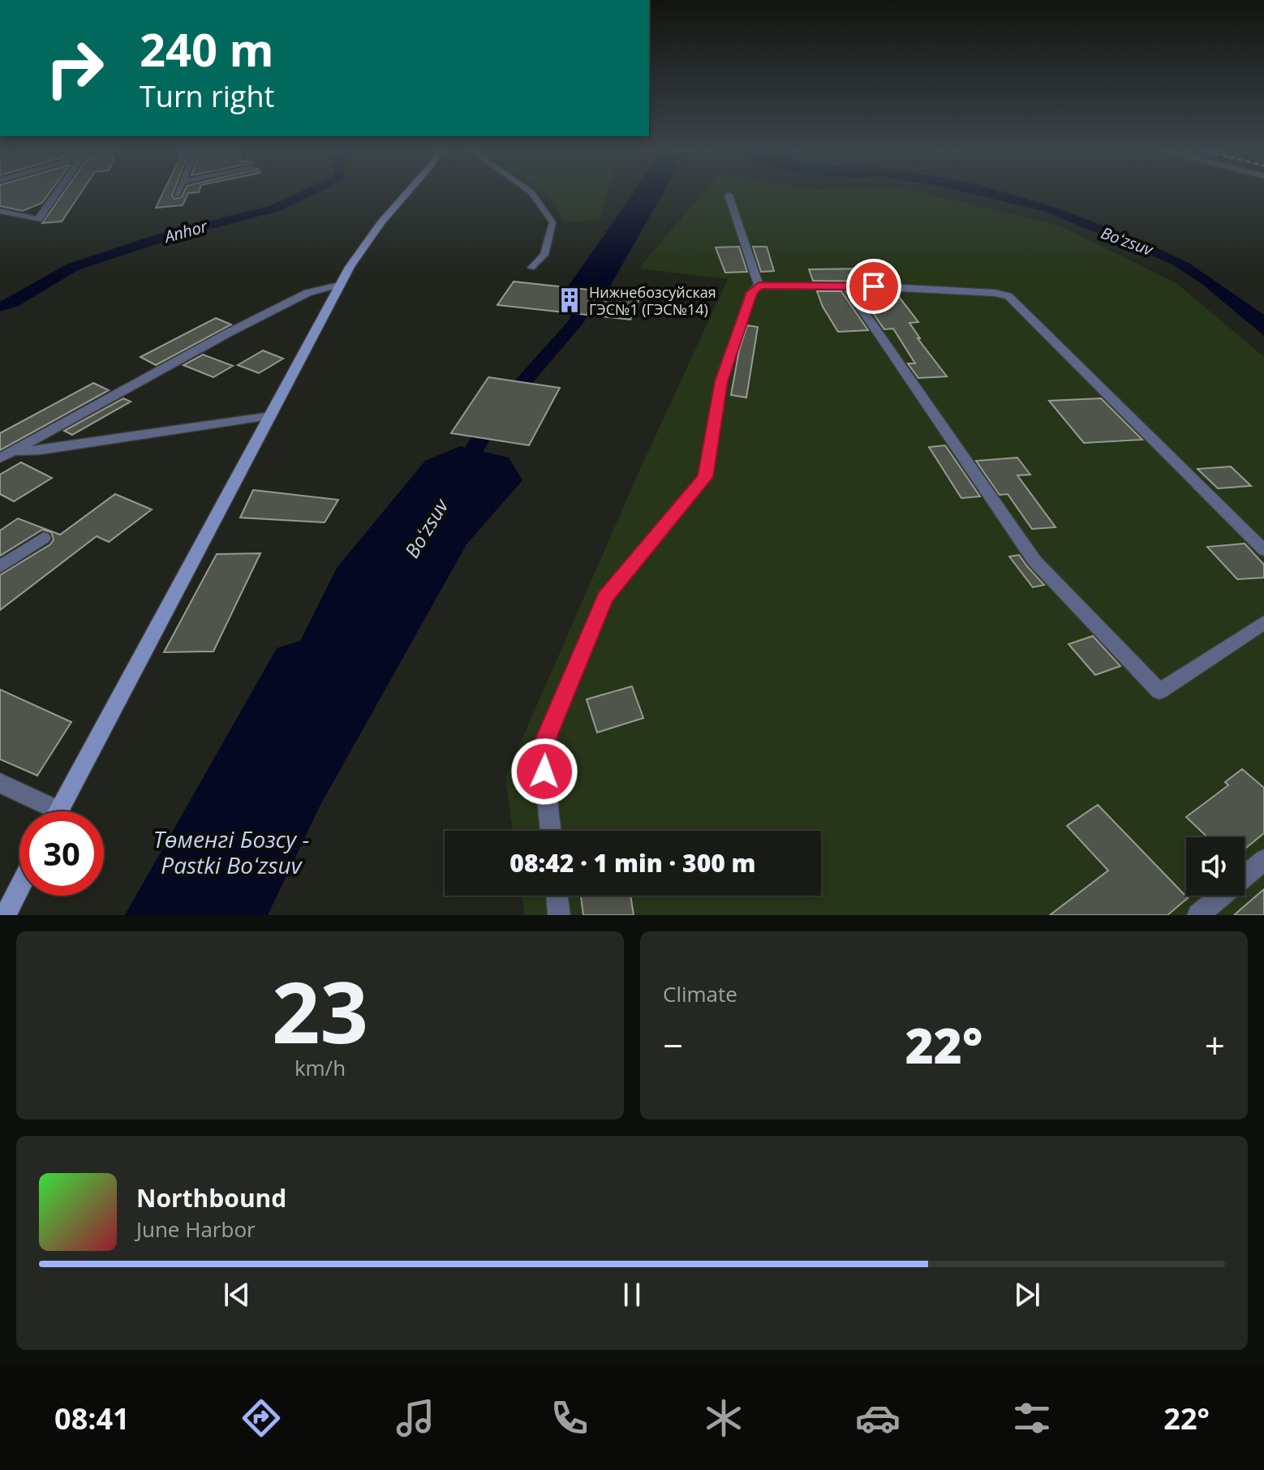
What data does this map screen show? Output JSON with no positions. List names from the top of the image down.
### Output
{
  "water": ["Anhor", "Boʻzsuv", "Төменгі Бозсу - Pastki Boʻzsuv"],
  "places": {
    "building": ["Нижнебозсуйская ГЭС№1 (ГЭС№14)"]
  },
  "page": {
    "turn": ["240 m", "Turn right"],
    "limit": "30",
    "trip": "08:42 · 1 min · 300 m",
    "tile": [
      ["23", "km/h"],
      "Climate"
    ],
    "heat": ["−", "22°", "+"],
    "song": ["Northbound", "June Harbor"],
    "tabs": ["08:41", "22°"]
  }
}
